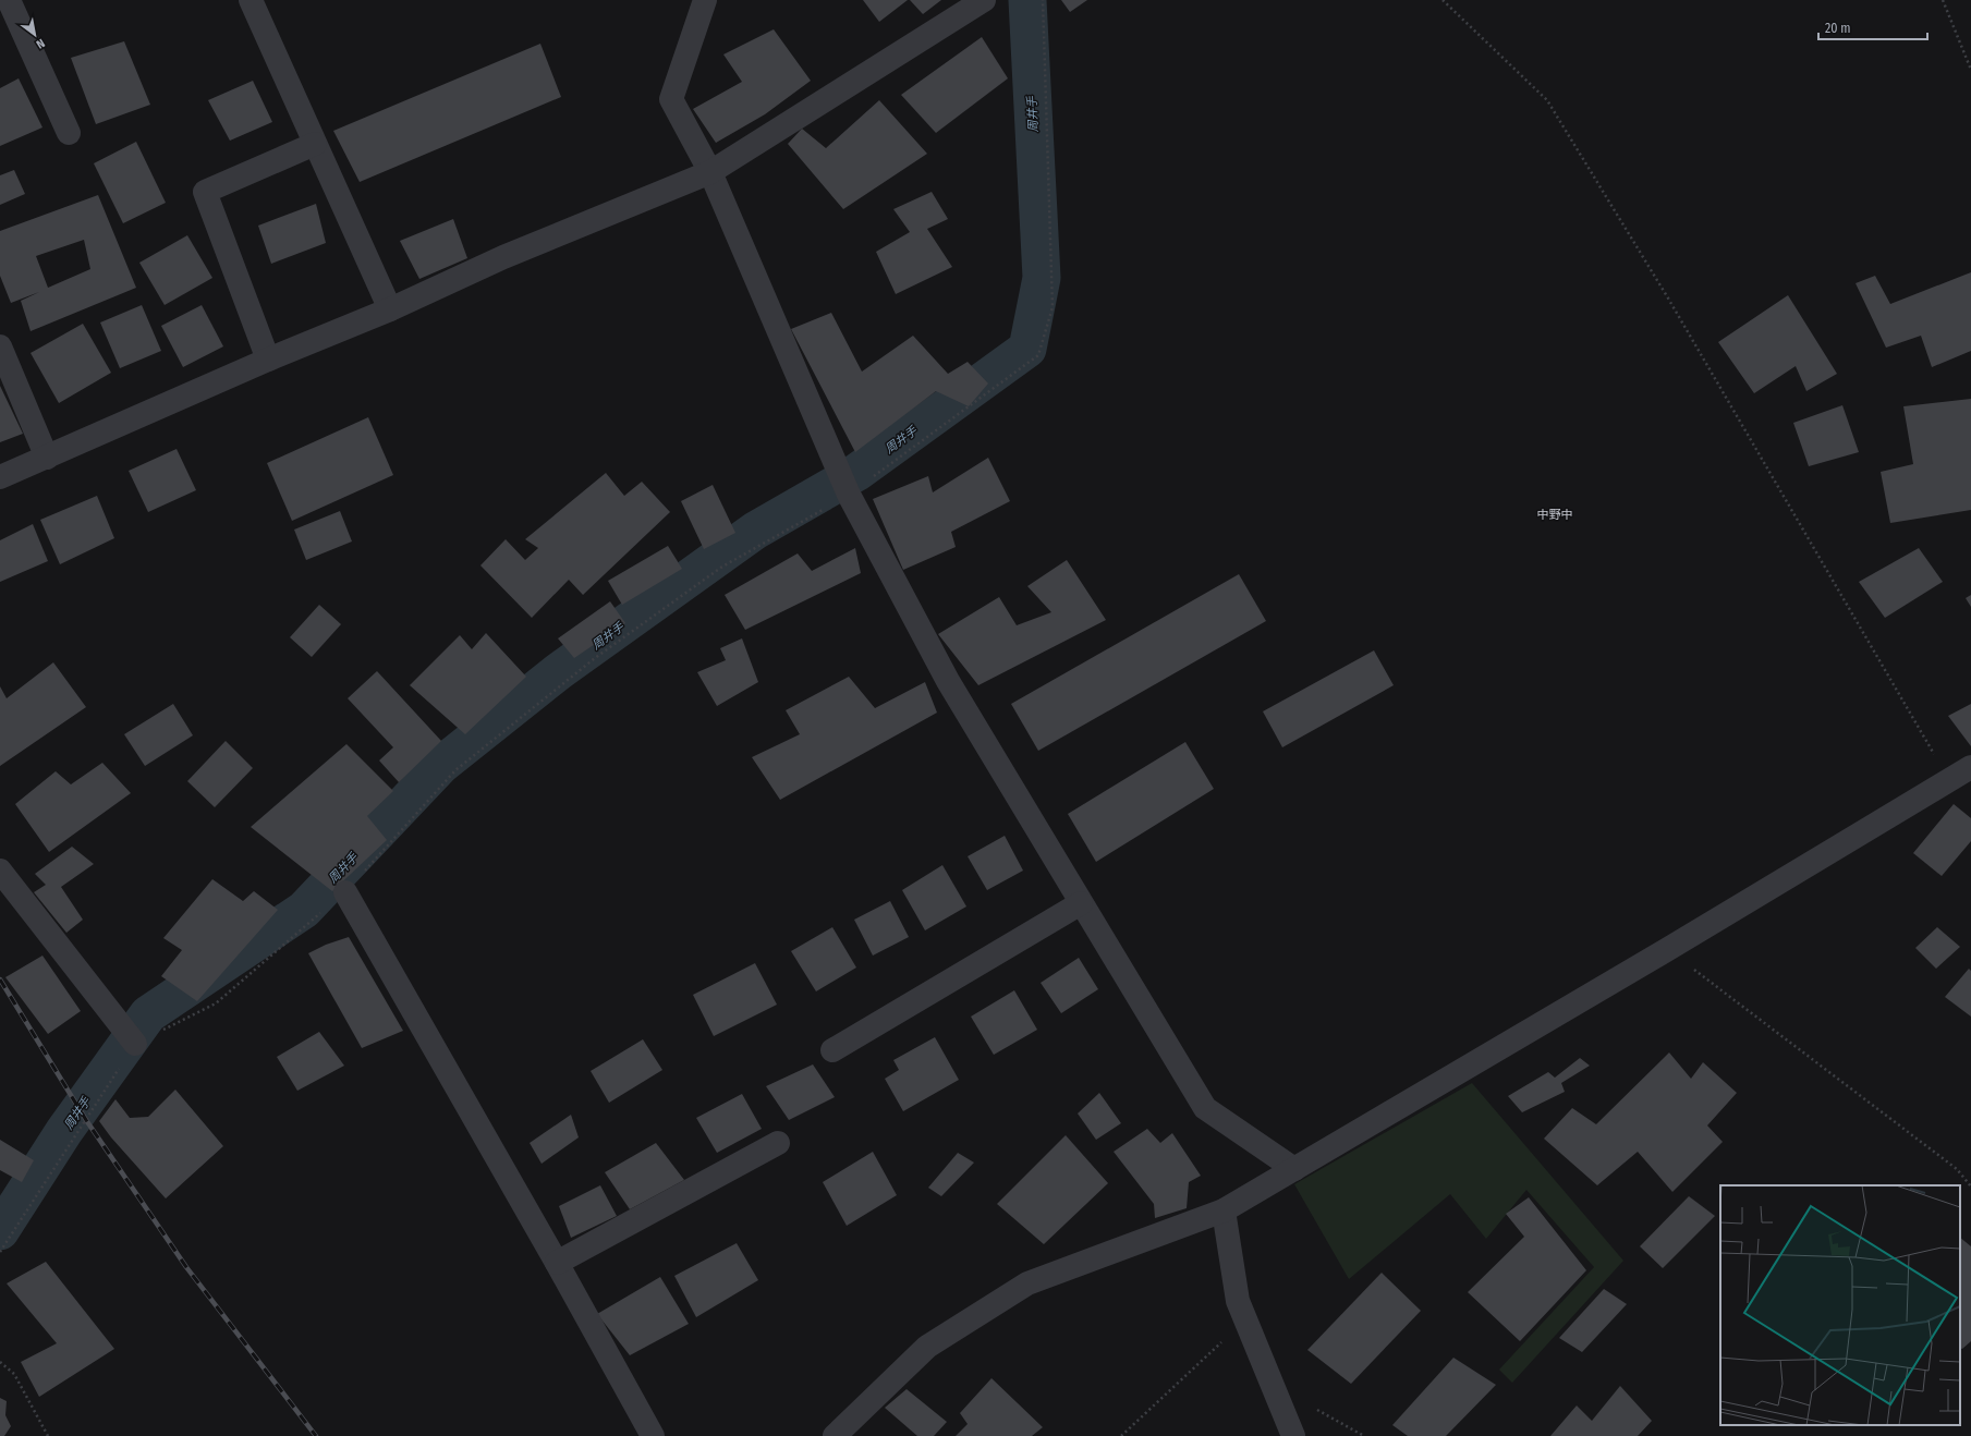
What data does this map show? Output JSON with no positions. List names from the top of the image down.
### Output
{
  "districts": ["中野中"],
  "water": ["周井手"],
  "scale_bar": "20 m",
  "north": "bottom right"
}
